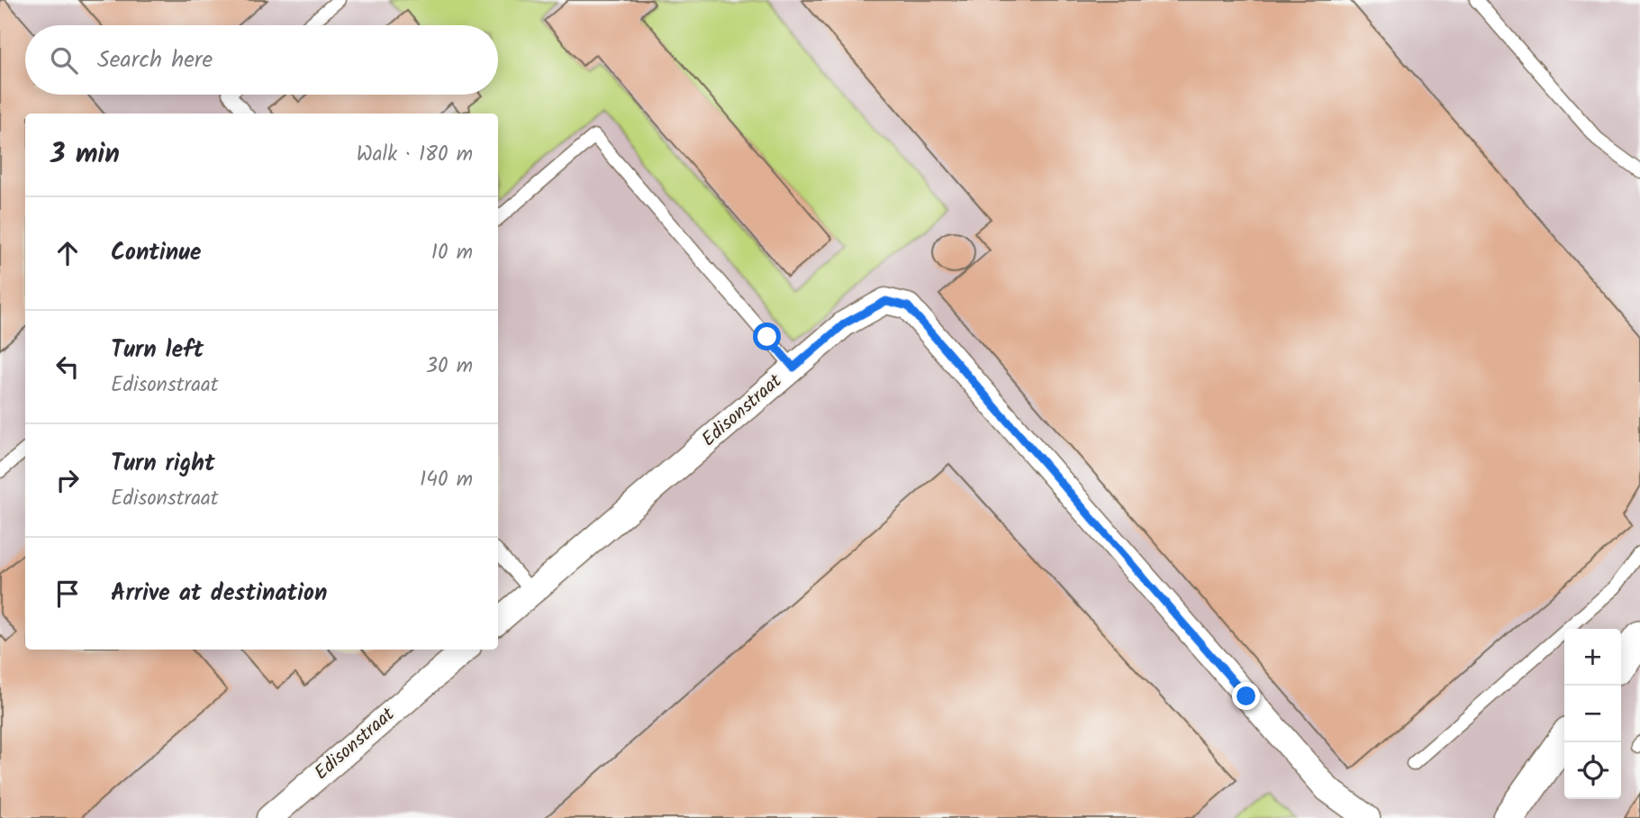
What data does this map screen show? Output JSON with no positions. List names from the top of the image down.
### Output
{
  "streets": {
    "street": ["Edisonstraat"]
  },
  "page": {
    "search": "Search here",
    "heading": ["3 min", "Walk · 180 m"],
    "list": [
      ["Continue", "10 m"],
      ["Turn left", "Edisonstraat", "30 m"],
      ["Turn right", "Edisonstraat", "140 m"],
      "Arrive at destination"
    ],
    "map_buttons": ["+", "−"]
  }
}
